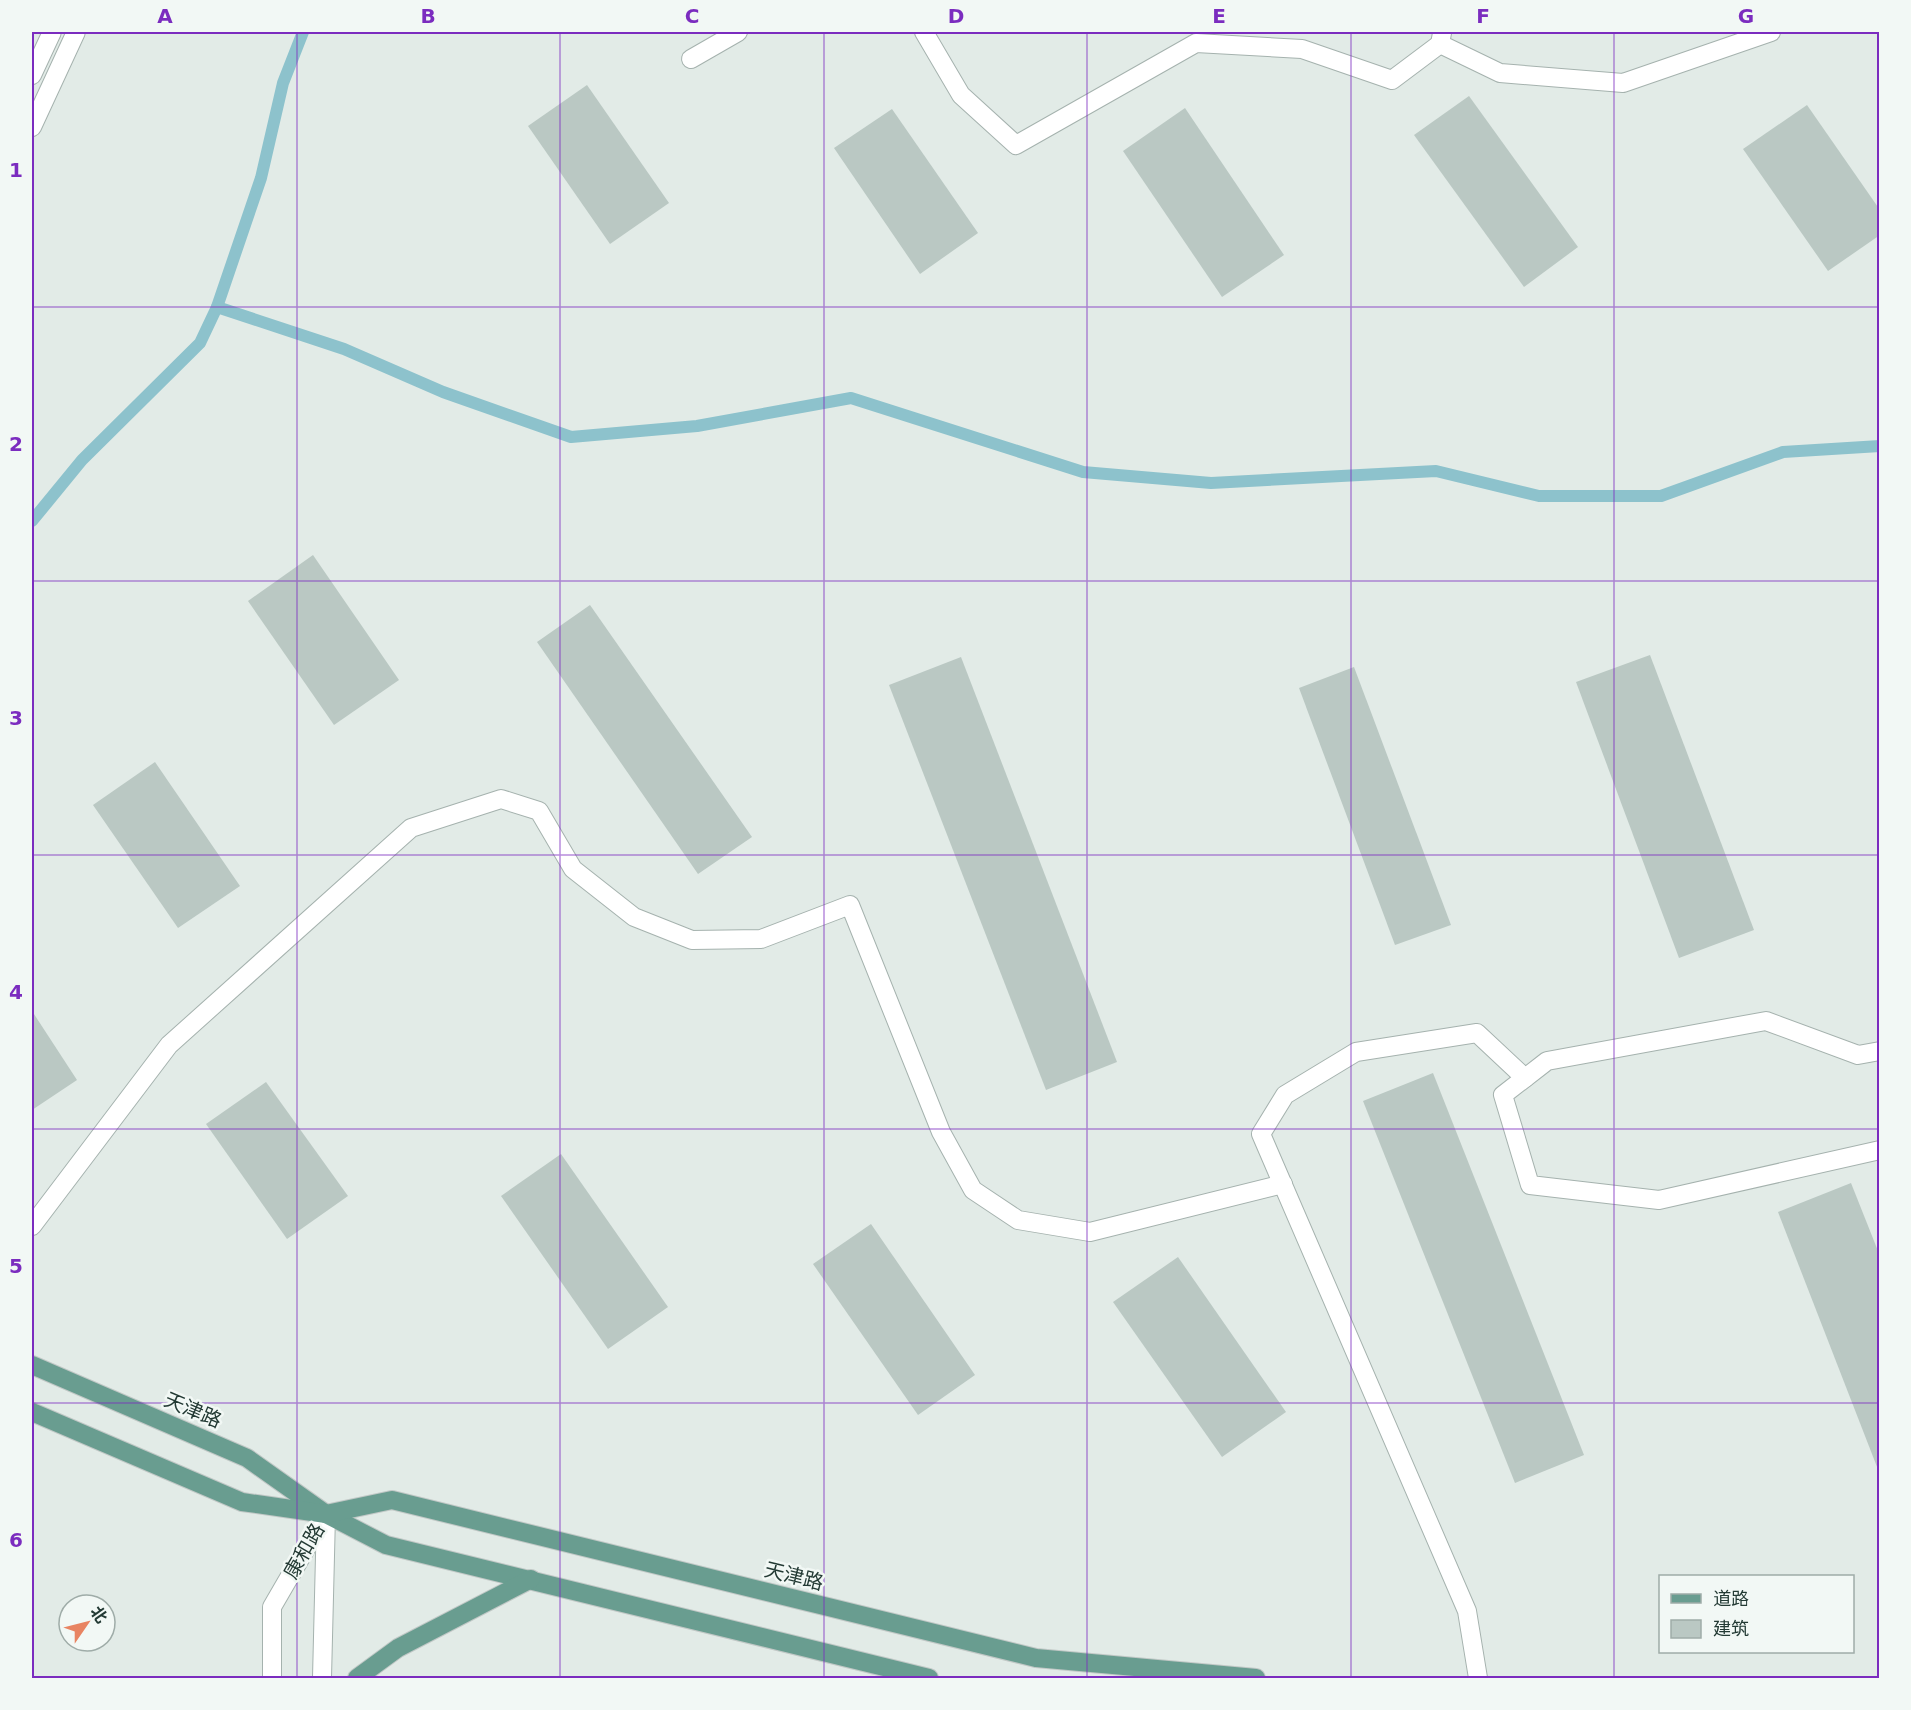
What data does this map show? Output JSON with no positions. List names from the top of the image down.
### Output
{
  "streets": {
    "main road": ["天津路"],
    "street": ["康和路"]
  },
  "crossings": [
    ["天津路", "康和路"]
  ],
  "legend": ["道路", "建筑"],
  "north": "top right",
  "grid": {
    "columns": [
      "A",
      "B",
      "C",
      "D",
      "E",
      "F",
      "G"
    ],
    "rows": [
      "1",
      "2",
      "3",
      "4",
      "5",
      "6"
    ]
  }
}
